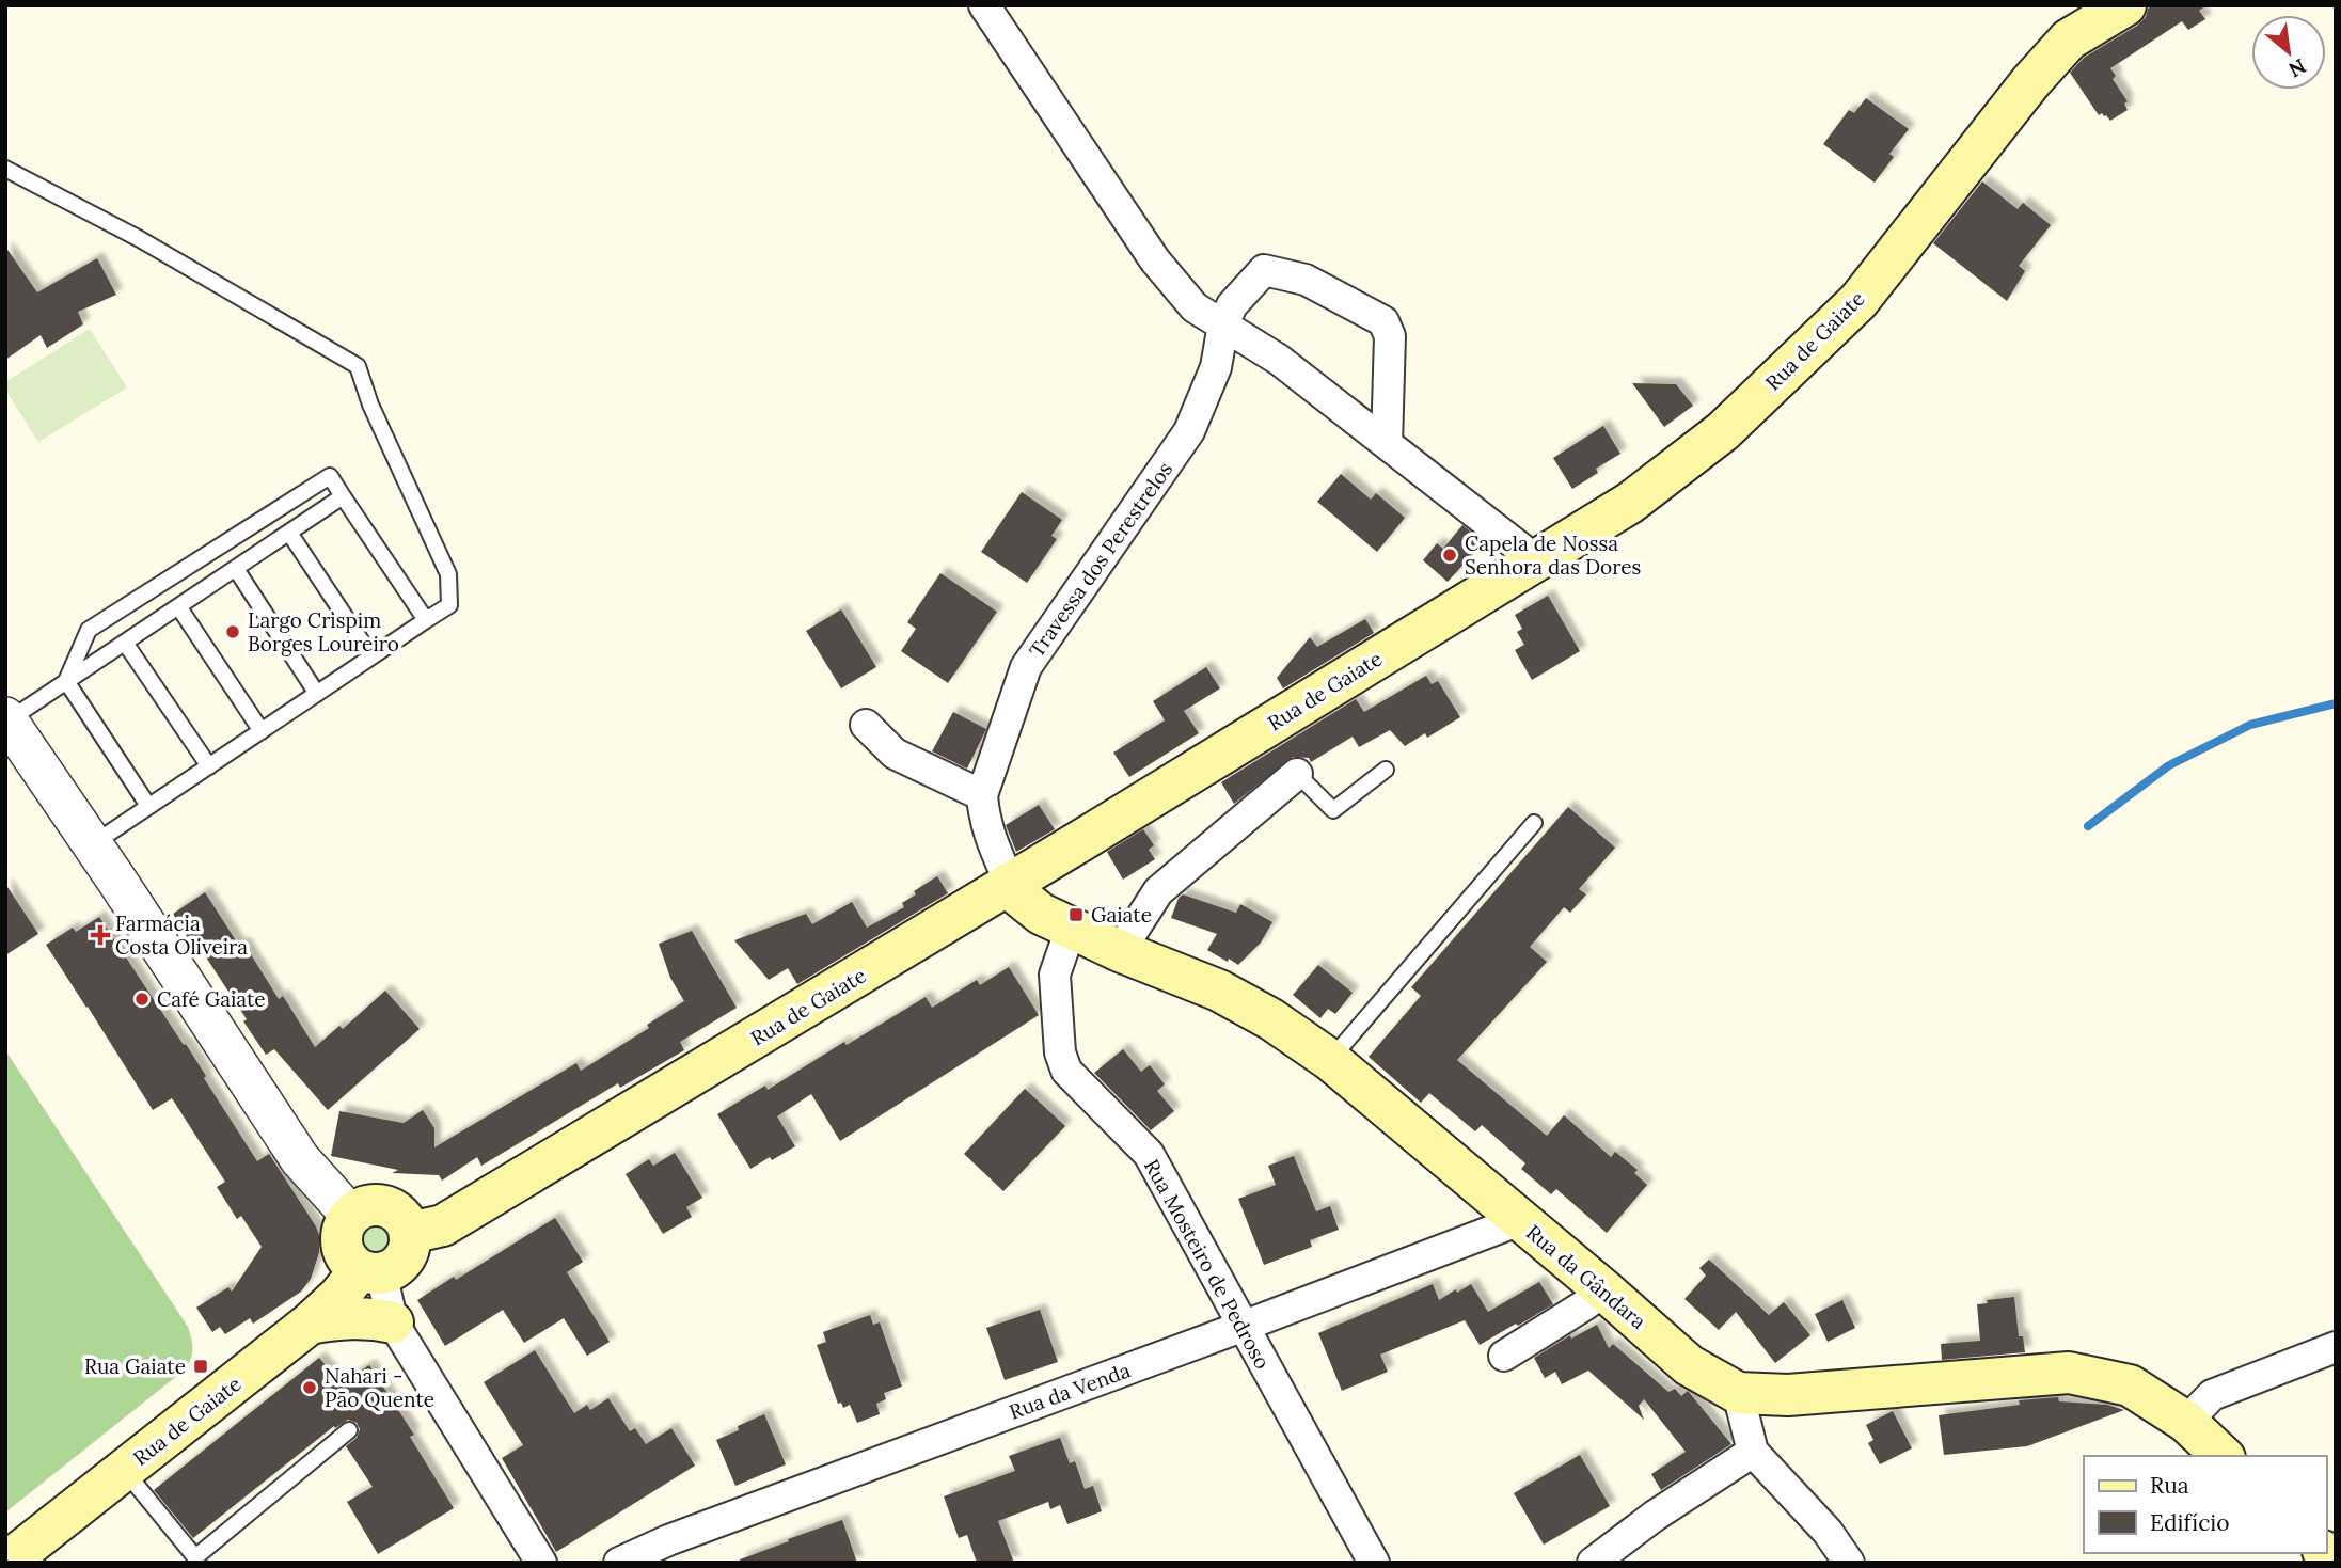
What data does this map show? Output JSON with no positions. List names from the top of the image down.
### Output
{
  "streets": {
    "main road": ["Rua de Gaiate", "Rua da Gândara"],
    "street": ["Travessa dos Perestrelos", "Rua Mosteiro de Pedroso", "Rua da Venda"]
  },
  "crossings": [
    ["Rua de Gaiate", "Travessa dos Perestrelos"],
    ["Rua de Gaiate", "Rua da Gândara"],
    ["Travessa dos Perestrelos", "Rua da Gândara"],
    ["Rua Mosteiro de Pedroso", "Rua da Gândara"],
    ["Rua Mosteiro de Pedroso", "Rua da Venda"],
    ["Rua da Gândara", "Rua da Venda"]
  ],
  "places": {
    "other": [
      "Capela de Nossa Senhora das Dores",
      "Largo Crispim Borges Loureiro",
      "Café Gaiate",
      "Nahari - Pão Quente"
    ],
    "transit": ["Gaiate", "Rua Gaiate"],
    "health": ["Farmácia Costa Oliveira"]
  },
  "legend": ["Rua", "Edifício"],
  "north": "bottom right"
}
